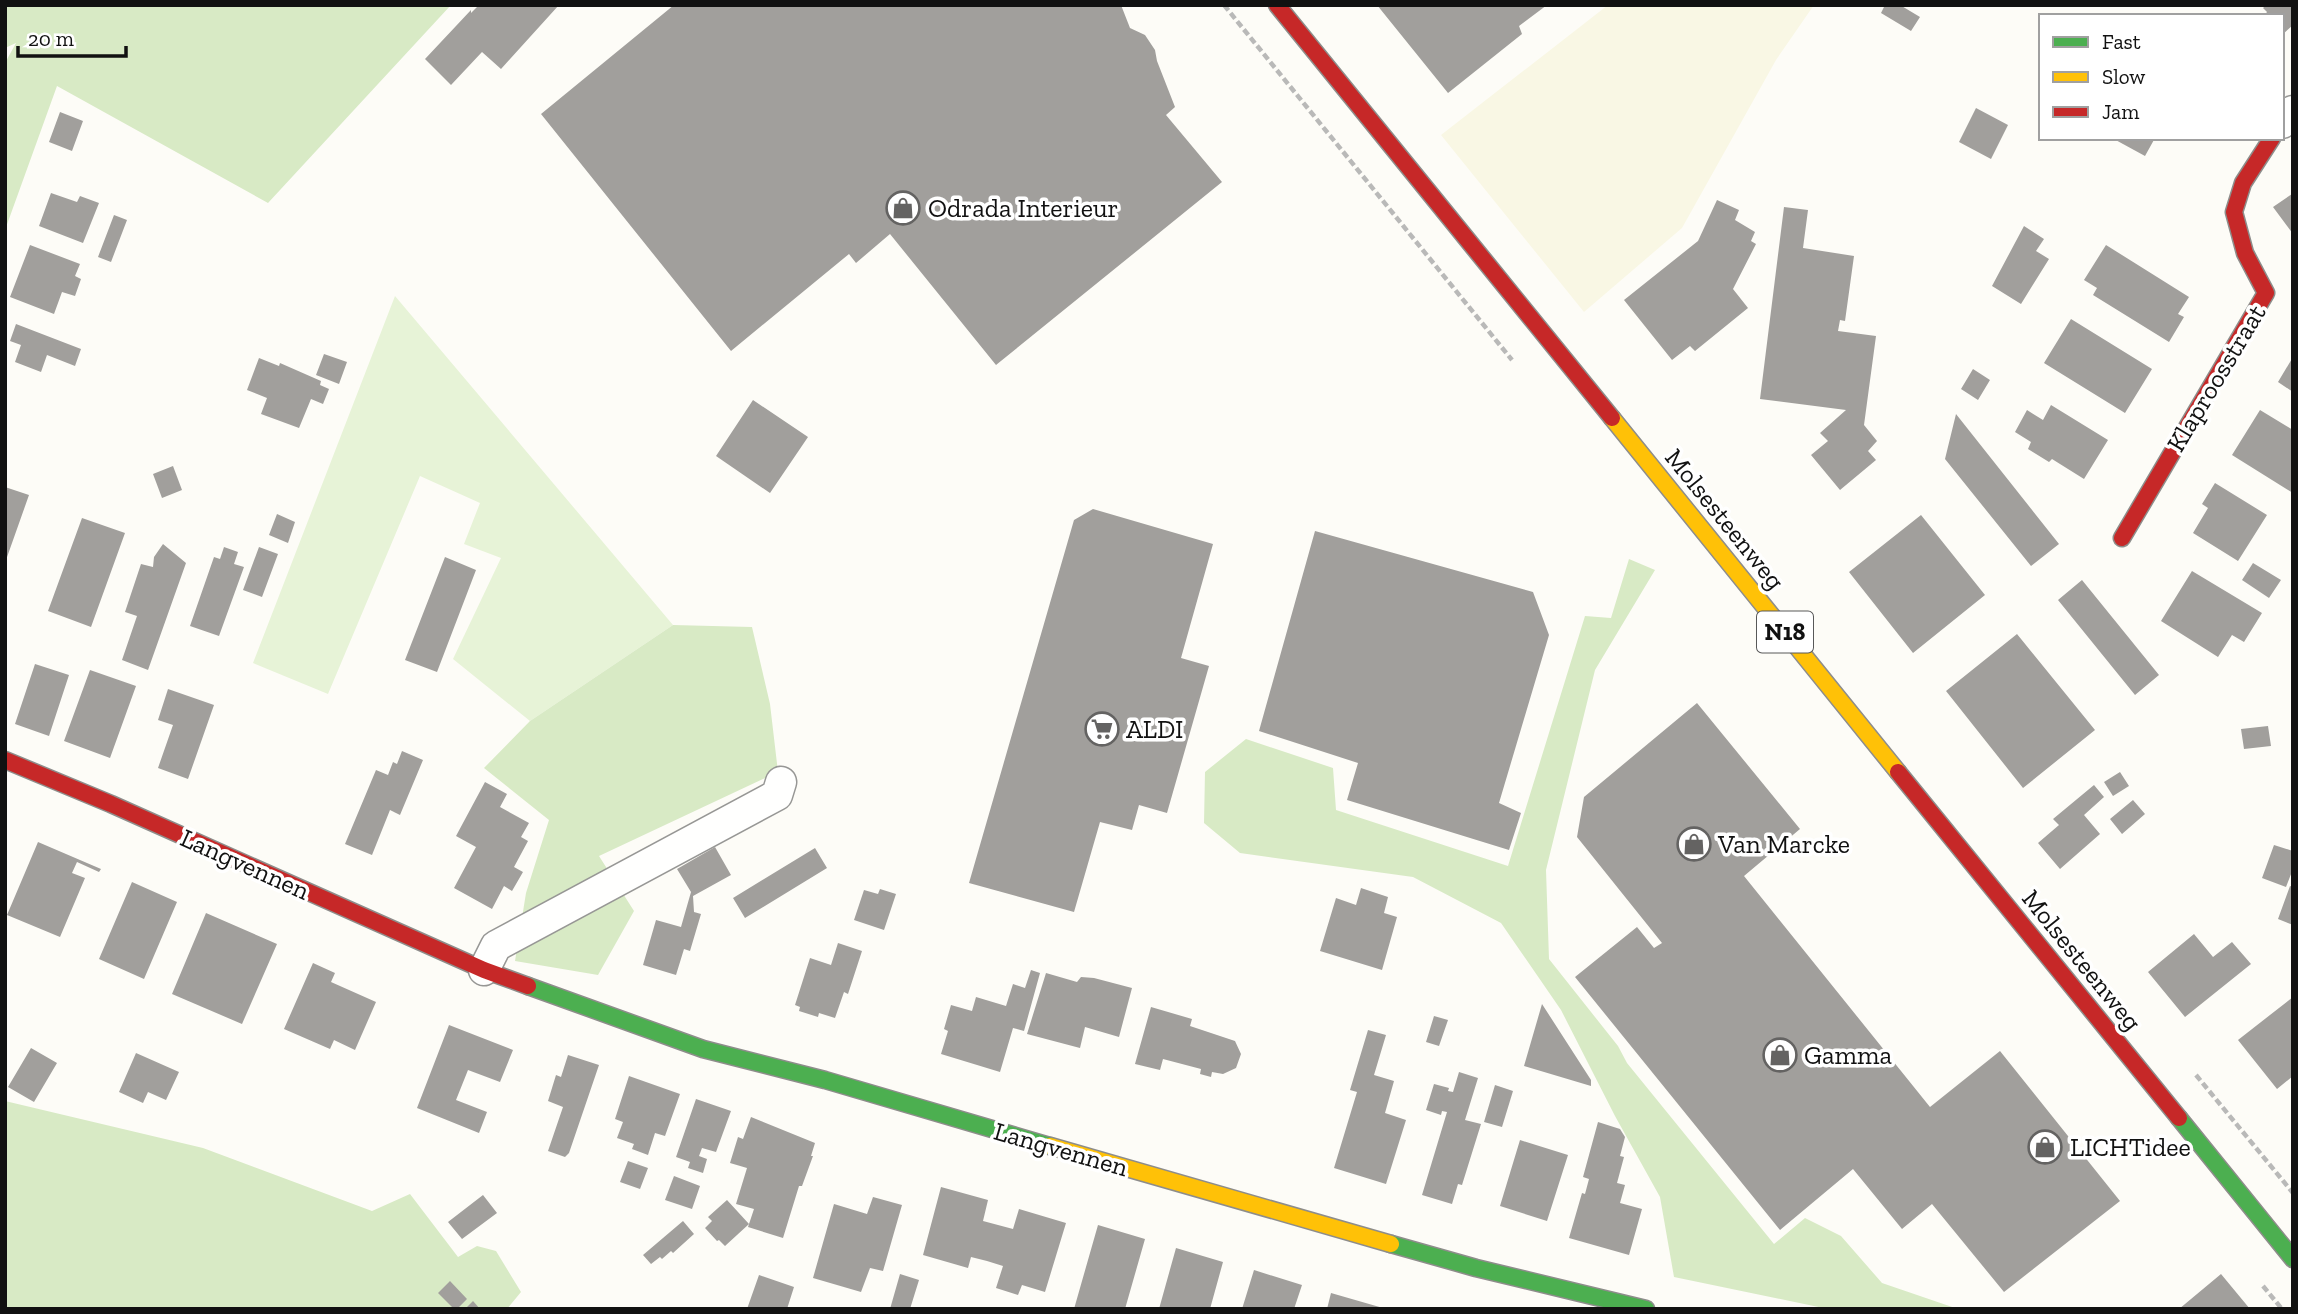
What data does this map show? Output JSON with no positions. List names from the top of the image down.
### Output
{
  "streets": {
    "street": [
      "Klaproosstraat",
      "Molsesteenweg",
      "N18",
      "Langvennen"
    ]
  },
  "places": {
    "shop": [
      "Odrada Interieur",
      "Van Marcke",
      "Gamma",
      "LICHTidee"
    ],
    "supermarket": ["ALDI"]
  },
  "legend": ["Fast", "Slow", "Jam"],
  "scale_bar": "20 m"
}
